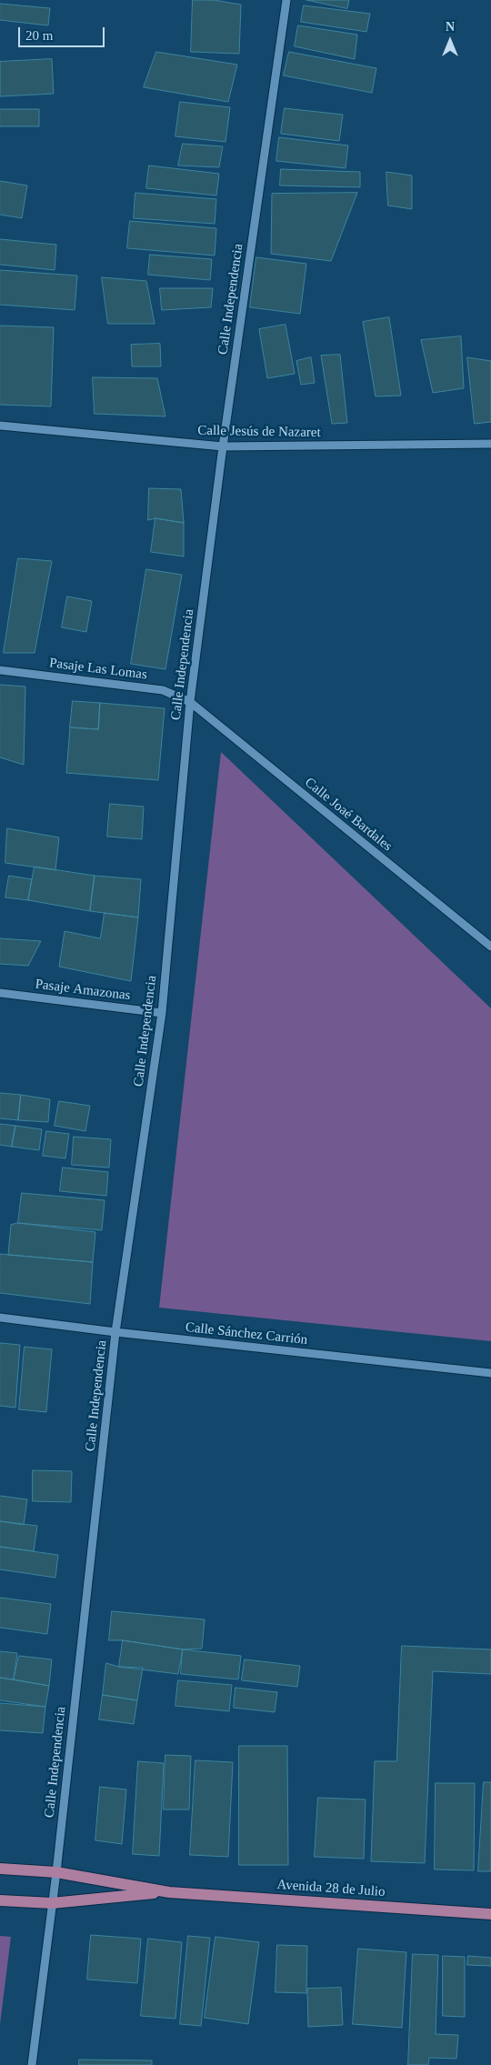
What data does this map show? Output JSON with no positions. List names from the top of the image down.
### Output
{
  "streets": {
    "main road": ["Avenida 28 de Julio"],
    "street": [
      "Calle Independencia",
      "Calle Jesús de Nazaret",
      "Pasaje Las Lomas",
      "Calle Joaé Bardales",
      "Pasaje Amazonas",
      "Calle Sánchez Carrión"
    ]
  },
  "crossings": [
    ["Calle Independencia", "Calle Jesús de Nazaret"],
    ["Calle Independencia", "Pasaje Las Lomas"],
    ["Calle Independencia", "Calle Joaé Bardales"],
    ["Calle Independencia", "Pasaje Amazonas"],
    ["Calle Independencia", "Calle Sánchez Carrión"],
    ["Calle Independencia", "Avenida 28 de Julio"],
    ["Pasaje Las Lomas", "Calle Joaé Bardales"]
  ],
  "scale_bar": "20 m",
  "north": "top"
}
